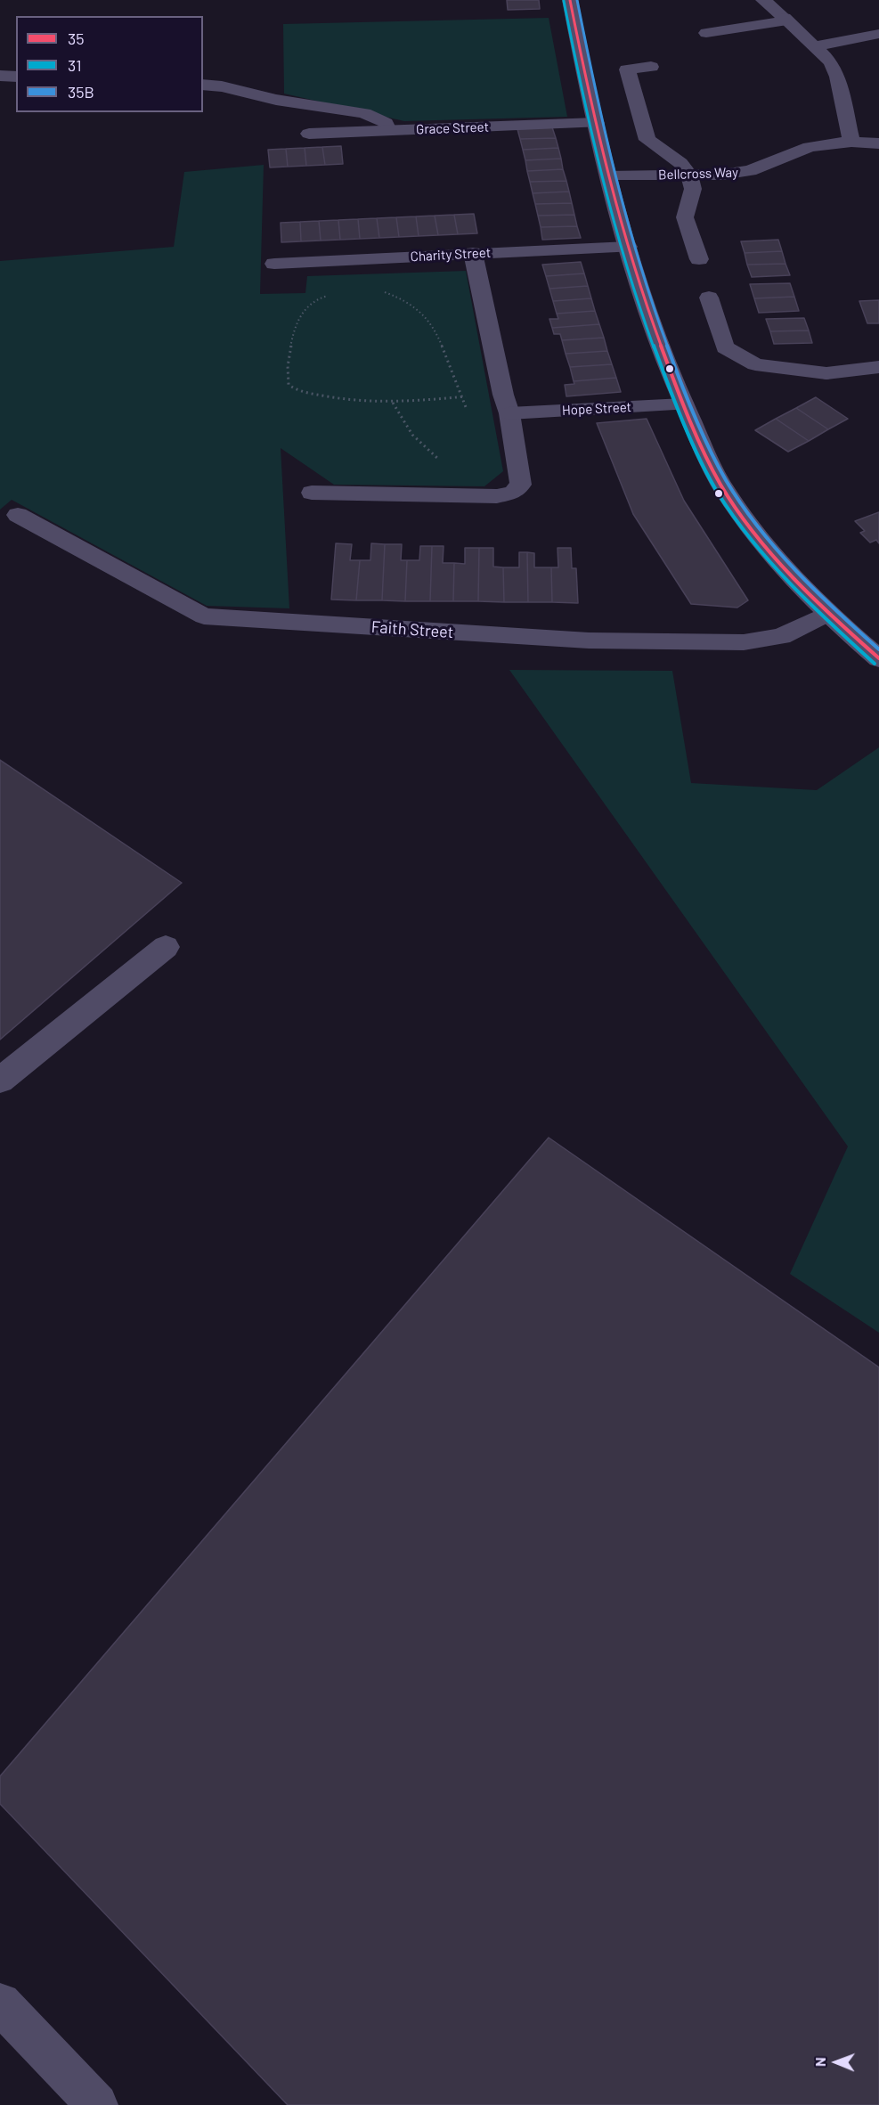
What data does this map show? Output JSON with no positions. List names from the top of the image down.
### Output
{
  "streets": {
    "street": [
      "Grace Street",
      "Bellcross Way",
      "Charity Street",
      "Hope Street",
      "Faith Street"
    ]
  },
  "lines": ["transit line 35", "transit line 35B", "transit line 31"],
  "legend": ["35", "31", "35B"],
  "north": "left"
}
